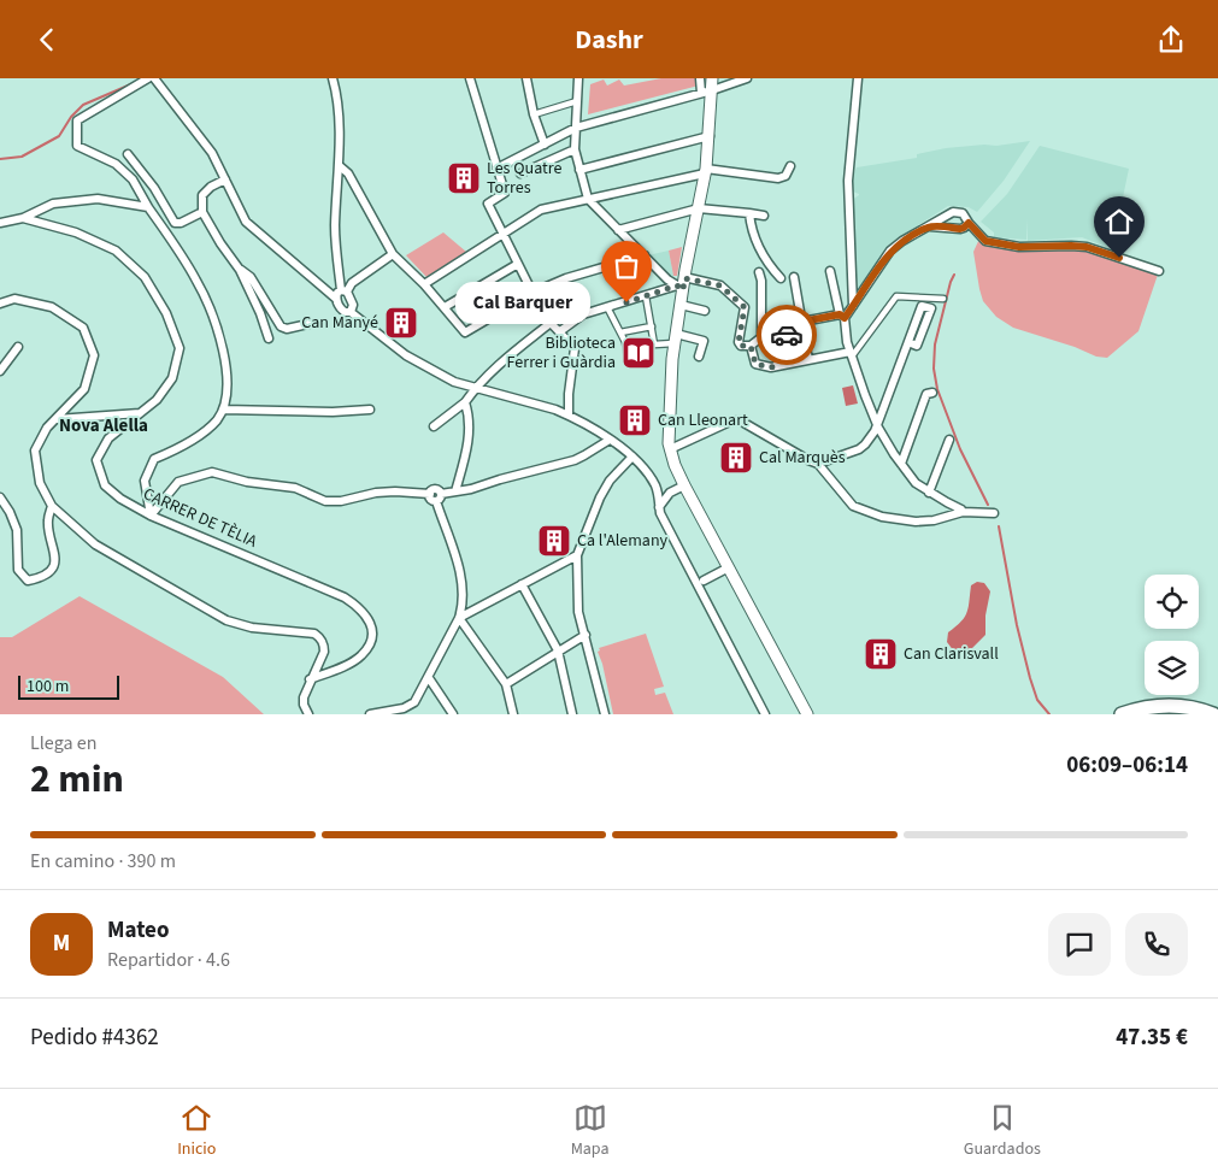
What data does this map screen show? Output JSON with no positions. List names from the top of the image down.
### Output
{
  "streets": {
    "street": ["CARRER DE TÈLIA"]
  },
  "districts": ["Nova Alella"],
  "places": {
    "building": [
      "Les Quatre Torres",
      "Can Manyé",
      "Can Lleonart",
      "Cal Marquès",
      "Ca l'Alemany",
      "Can Clarisvall"
    ],
    "other": ["Cal Barquer"],
    "library": ["Biblioteca Ferrer i Guàrdia"]
  },
  "scale_bar": "100 m",
  "page": {
    "header": "Dashr",
    "bubble": "Cal Barquer",
    "scale": "100 m",
    "heading": ["2 min", "Llega en", "06:09–06:14"],
    "panel": [
      "Mateo",
      "Repartidor · 4.6",
      "Pedido #4362",
      "47.35 €"
    ],
    "bar": "En camino · 390 m",
    "round": "M",
    "tabs": ["Inicio", "Mapa", "Guardados"]
  }
}
